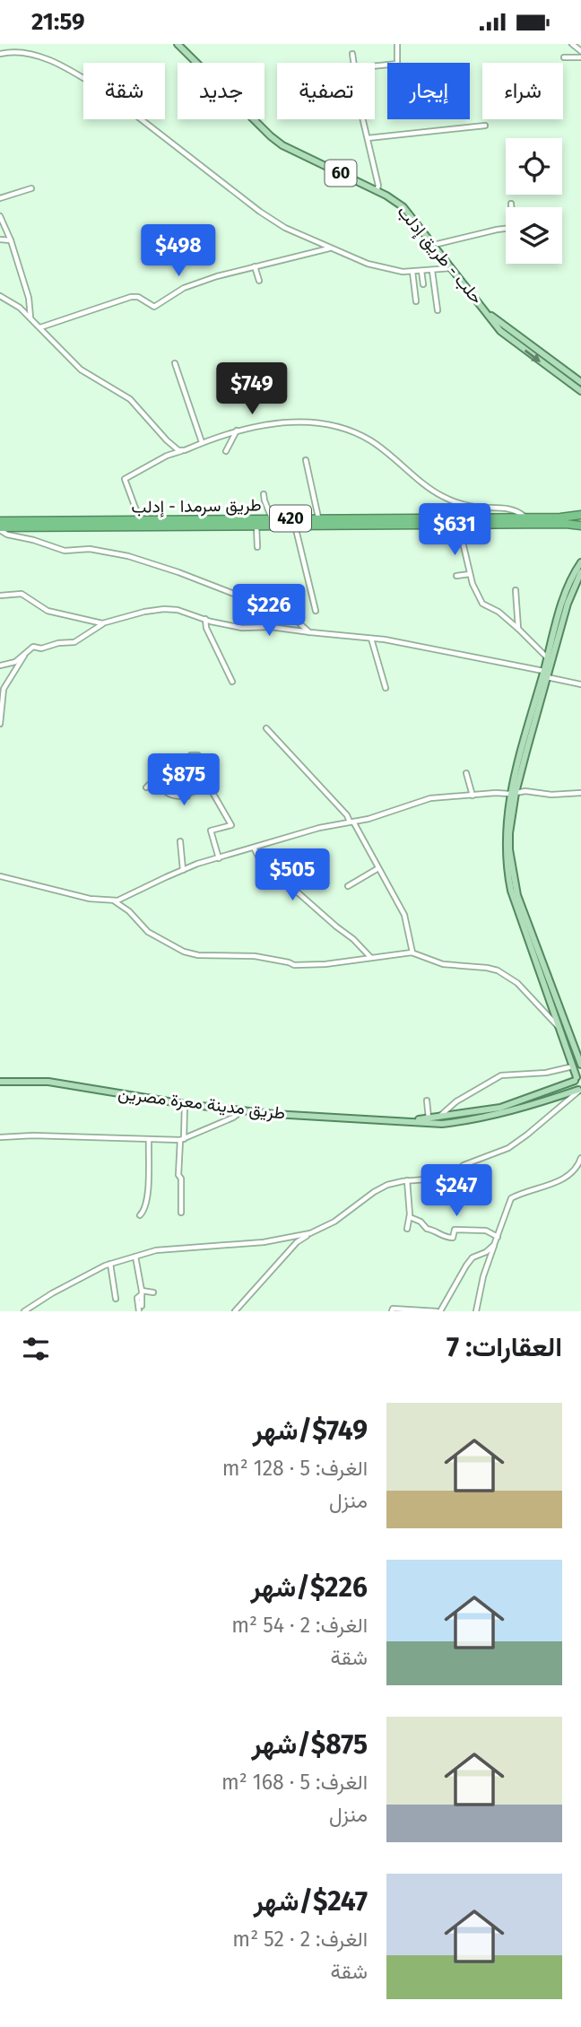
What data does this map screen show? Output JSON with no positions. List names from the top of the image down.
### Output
{
  "streets": {
    "highway": ["طريق سرمدا - إدلب", "420"],
    "main road": ["60", "حلب - طريق إدلب", "طريق مدينة معرة مصرين"]
  },
  "page": {
    "status": "21:59",
    "chip": [
      "شراء",
      "إيجار",
      "تصفية",
      "جديد",
      "شقة"
    ],
    "price": [
      "$498",
      "$749",
      "$631",
      "$226",
      "$875",
      "$505",
      "$247"
    ],
    "heading": "العقارات: 7",
    "list": [
      {
        "name": "$749/شهر",
        "note": "الغرف: 5 · 128 m² · منزل"
      },
      {
        "name": "$226/شهر",
        "note": "الغرف: 2 · 54 m² · شقة"
      },
      {
        "name": "$875/شهر",
        "note": "الغرف: 5 · 168 m² · منزل"
      },
      {
        "name": "$247/شهر",
        "note": "الغرف: 2 · 52 m² · شقة"
      }
    ]
  }
}
